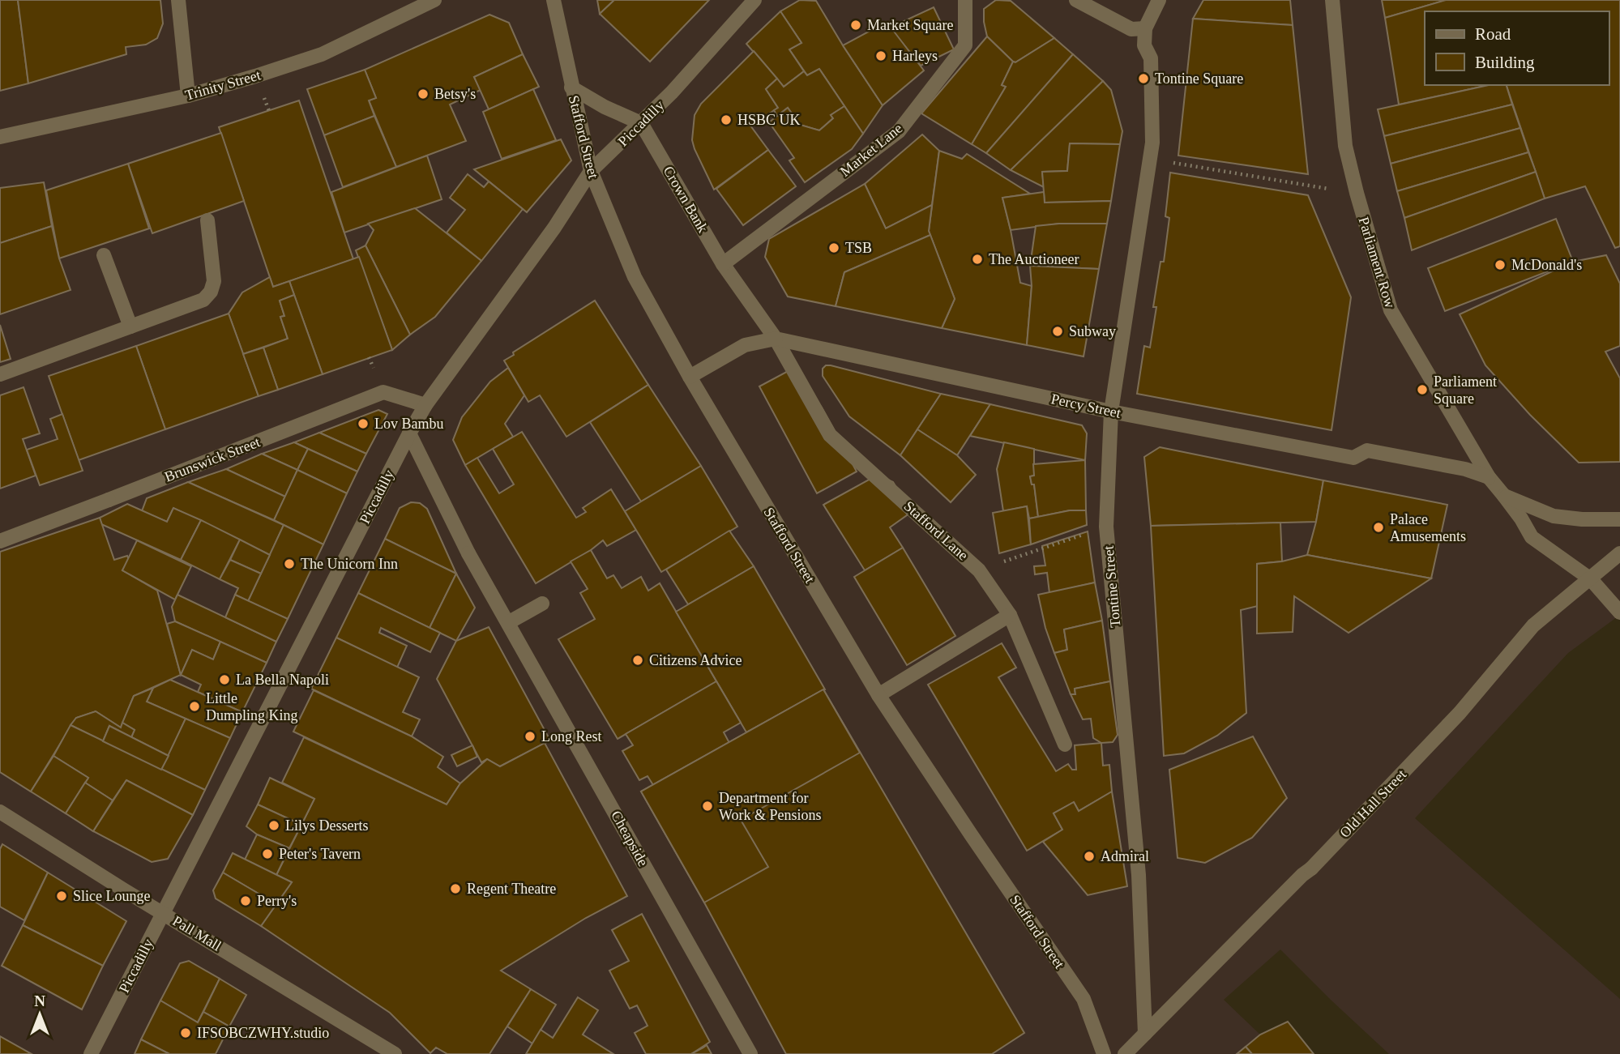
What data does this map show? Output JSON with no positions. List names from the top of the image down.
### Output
{
  "streets": {
    "street": [
      "Trinity Street",
      "Piccadilly",
      "Stafford Street",
      "Market Lane",
      "Crown Bank",
      "Parliament Row",
      "Percy Street",
      "Brunswick Street",
      "Stafford Lane",
      "Tontine Street",
      "Old Hall Street",
      "Cheapside",
      "Pall Mall"
    ]
  },
  "crossings": [
    ["Piccadilly", "Stafford Street"],
    ["Piccadilly", "Crown Bank"],
    ["Piccadilly", "Brunswick Street"],
    ["Piccadilly", "Cheapside"],
    ["Piccadilly", "Pall Mall"],
    ["Stafford Street", "Percy Street"],
    ["Market Lane", "Crown Bank"],
    ["Crown Bank", "Percy Street"],
    ["Crown Bank", "Stafford Lane"],
    ["Parliament Row", "Percy Street"],
    ["Parliament Row", "Old Hall Street"],
    ["Percy Street", "Stafford Lane"],
    ["Percy Street", "Tontine Street"],
    ["Tontine Street", "Old Hall Street"]
  ],
  "places": [
    "Market Square",
    "Harleys",
    "Tontine Square",
    "Betsy's",
    "HSBC UK",
    "TSB",
    "The Auctioneer",
    "McDonald's",
    "Subway",
    "Parliament Square",
    "Lov Bambu",
    "Palace Amusements",
    "The Unicorn Inn",
    "Citizens Advice",
    "La Bella Napoli",
    "Little Dumpling King",
    "Long Rest",
    "Department for Work & Pensions",
    "Lilys Desserts",
    "Peter's Tavern",
    "Admiral",
    "Regent Theatre",
    "Slice Lounge",
    "Perry's",
    "IFSOBCZWHY.studio"
  ],
  "legend": ["Road", "Building"],
  "north": "top"
}
